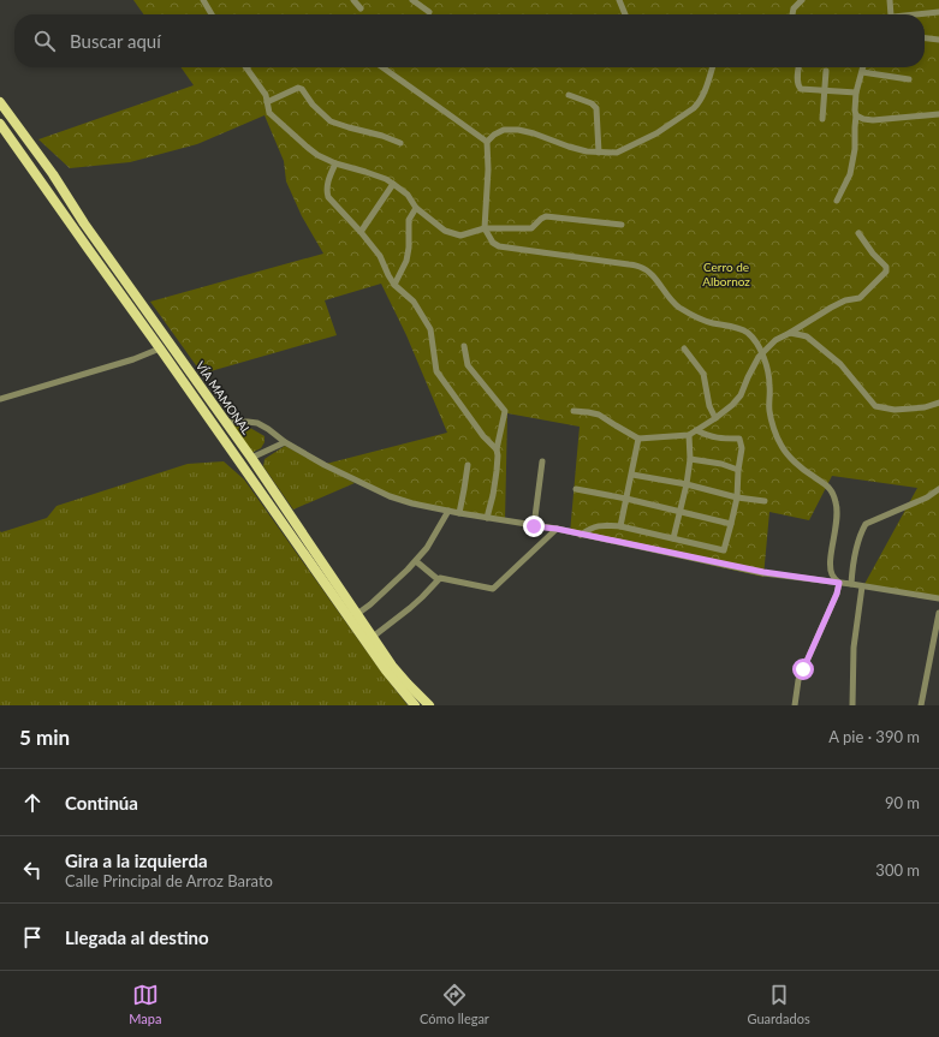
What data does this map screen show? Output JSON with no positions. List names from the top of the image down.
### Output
{
  "streets": {
    "main road": ["VÍA MAMONAL"]
  },
  "parks": ["Cerro de Albornoz"],
  "page": {
    "search": "Buscar aquí",
    "heading": ["5 min", "A pie · 390 m"],
    "list": [
      ["Continúa", "90 m"],
      ["Gira a la izquierda", "Calle Principal de Arroz Barato", "300 m"],
      "Llegada al destino"
    ],
    "nav": ["Mapa", "Cómo llegar", "Guardados"]
  }
}
